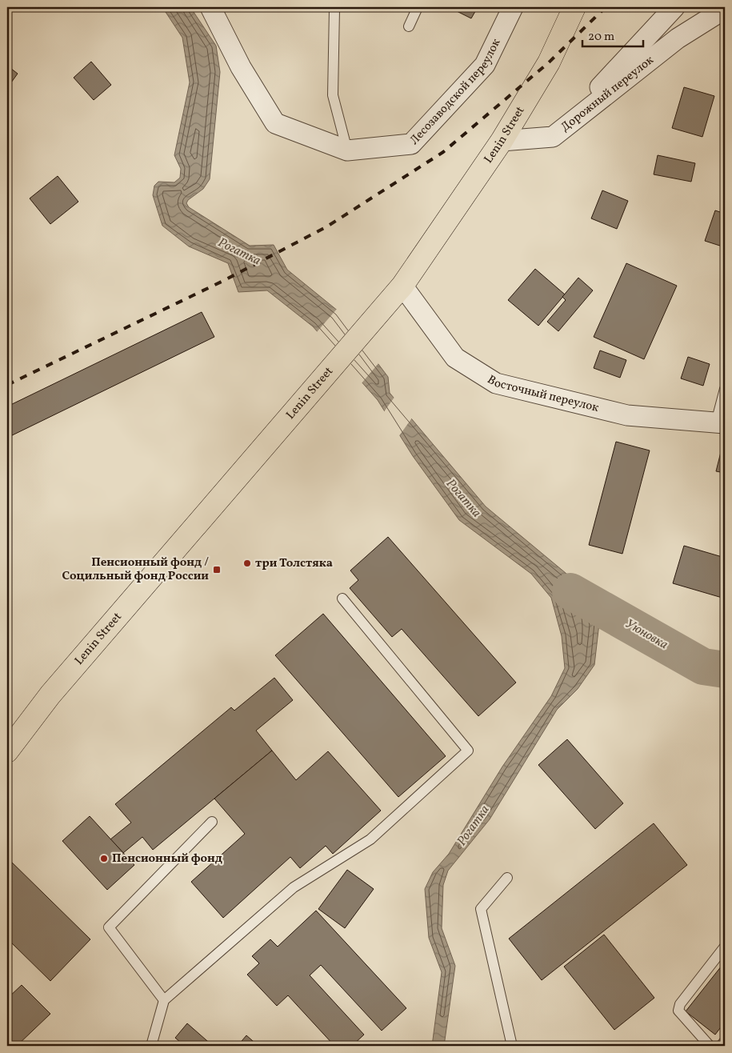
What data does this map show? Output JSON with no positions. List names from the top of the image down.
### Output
{
  "streets": {
    "main road": ["Lenin Street"],
    "street": ["Лесозаводской переулок", "Дорожный переулок", "Восточный переулок"]
  },
  "crossings": [
    ["Дорожный переулок", "Lenin Street"],
    ["Lenin Street", "Восточный переулок"]
  ],
  "water": ["Рогатка", "Уюновка"],
  "places": {
    "other": ["три Толстяка", "Пенсионный фонд"],
    "transit": ["Пенсионный фонд / Социльный фонд России"]
  },
  "scale_bar": "20 m"
}
